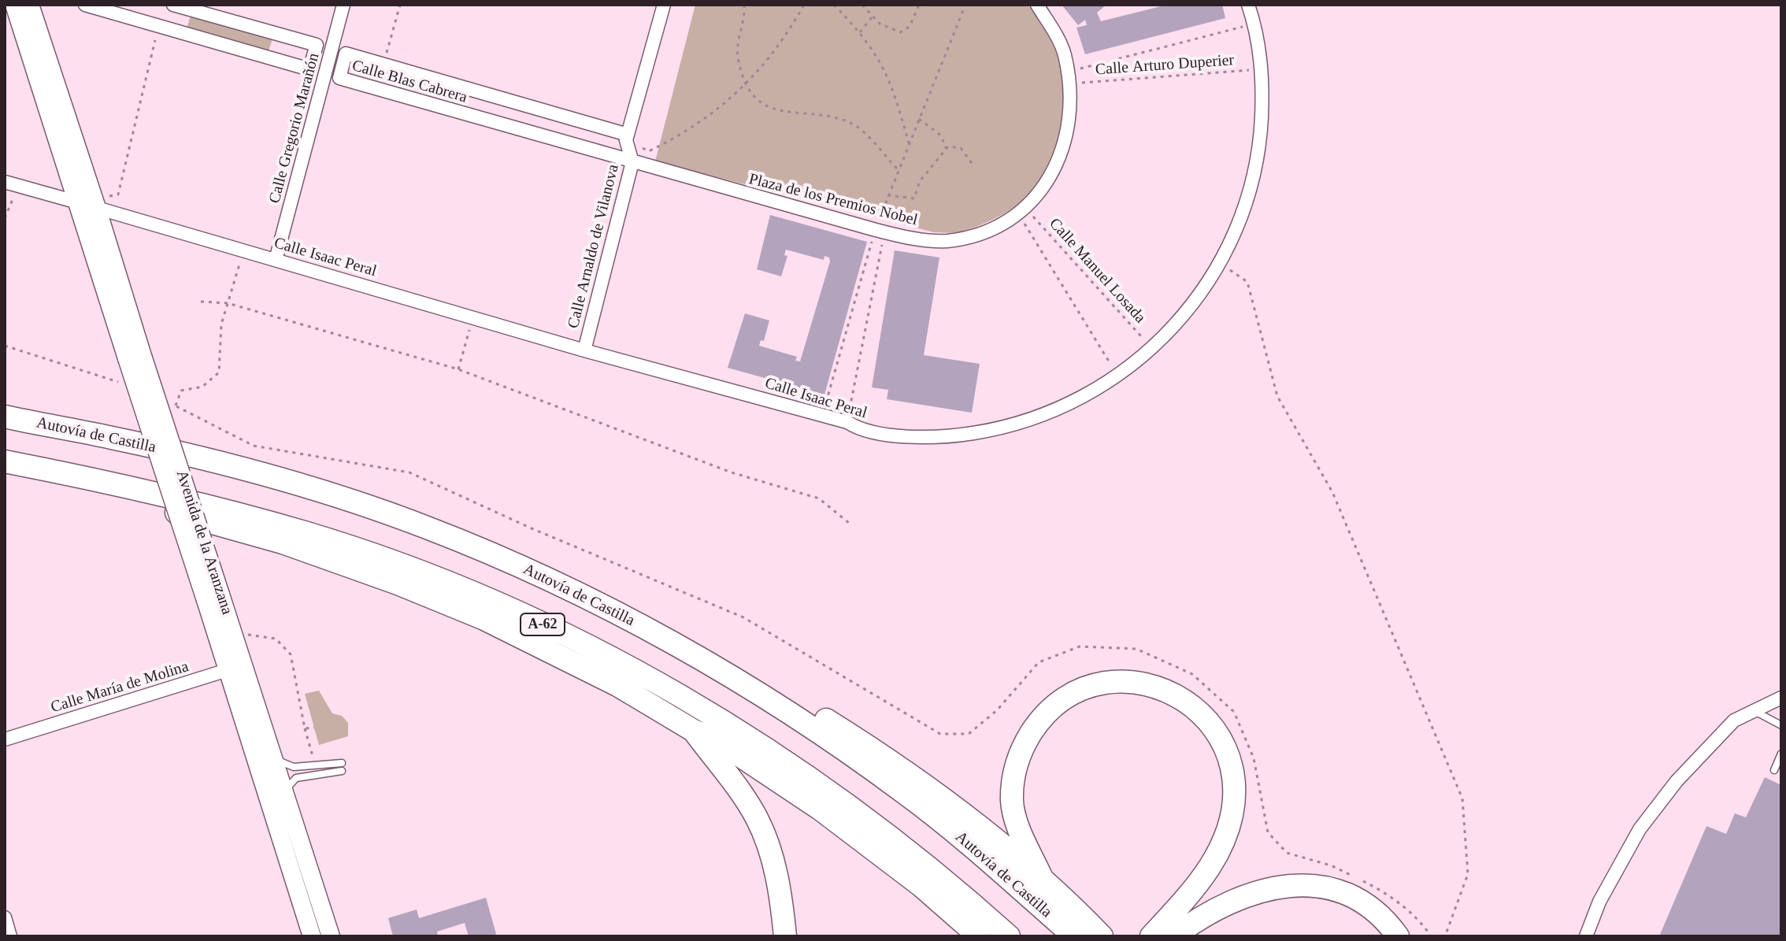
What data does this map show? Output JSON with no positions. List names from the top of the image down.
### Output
{
  "streets": {
    "highway": ["Autovía de Castilla", "A-62"],
    "street": [
      "Calle Blas Cabrera",
      "Calle Gregorio Marañón",
      "Plaza de los Premios Nobel",
      "Calle Arnaldo de Vilanova",
      "Calle Isaac Peral",
      "Avenida de la Aranzana",
      "Calle María de Molina"
    ],
    "path": ["Calle Arturo Duperier", "Calle Manuel Losada"]
  },
  "crossings": [
    ["Calle Arturo Duperier", "Plaza de los Premios Nobel"],
    ["Calle Arturo Duperier", "Calle Isaac Peral"],
    ["Calle Blas Cabrera", "Plaza de los Premios Nobel"],
    ["Calle Blas Cabrera", "Calle Arnaldo de Vilanova"],
    ["Calle Gregorio Marañón", "Calle Isaac Peral"],
    ["Plaza de los Premios Nobel", "Calle Arnaldo de Vilanova"],
    ["Plaza de los Premios Nobel", "Calle Manuel Losada"],
    ["Calle Arnaldo de Vilanova", "Calle Isaac Peral"],
    ["Calle Isaac Peral", "Calle Manuel Losada"],
    ["Calle Isaac Peral", "Avenida de la Aranzana"],
    ["Avenida de la Aranzana", "Calle María de Molina"]
  ]
}
